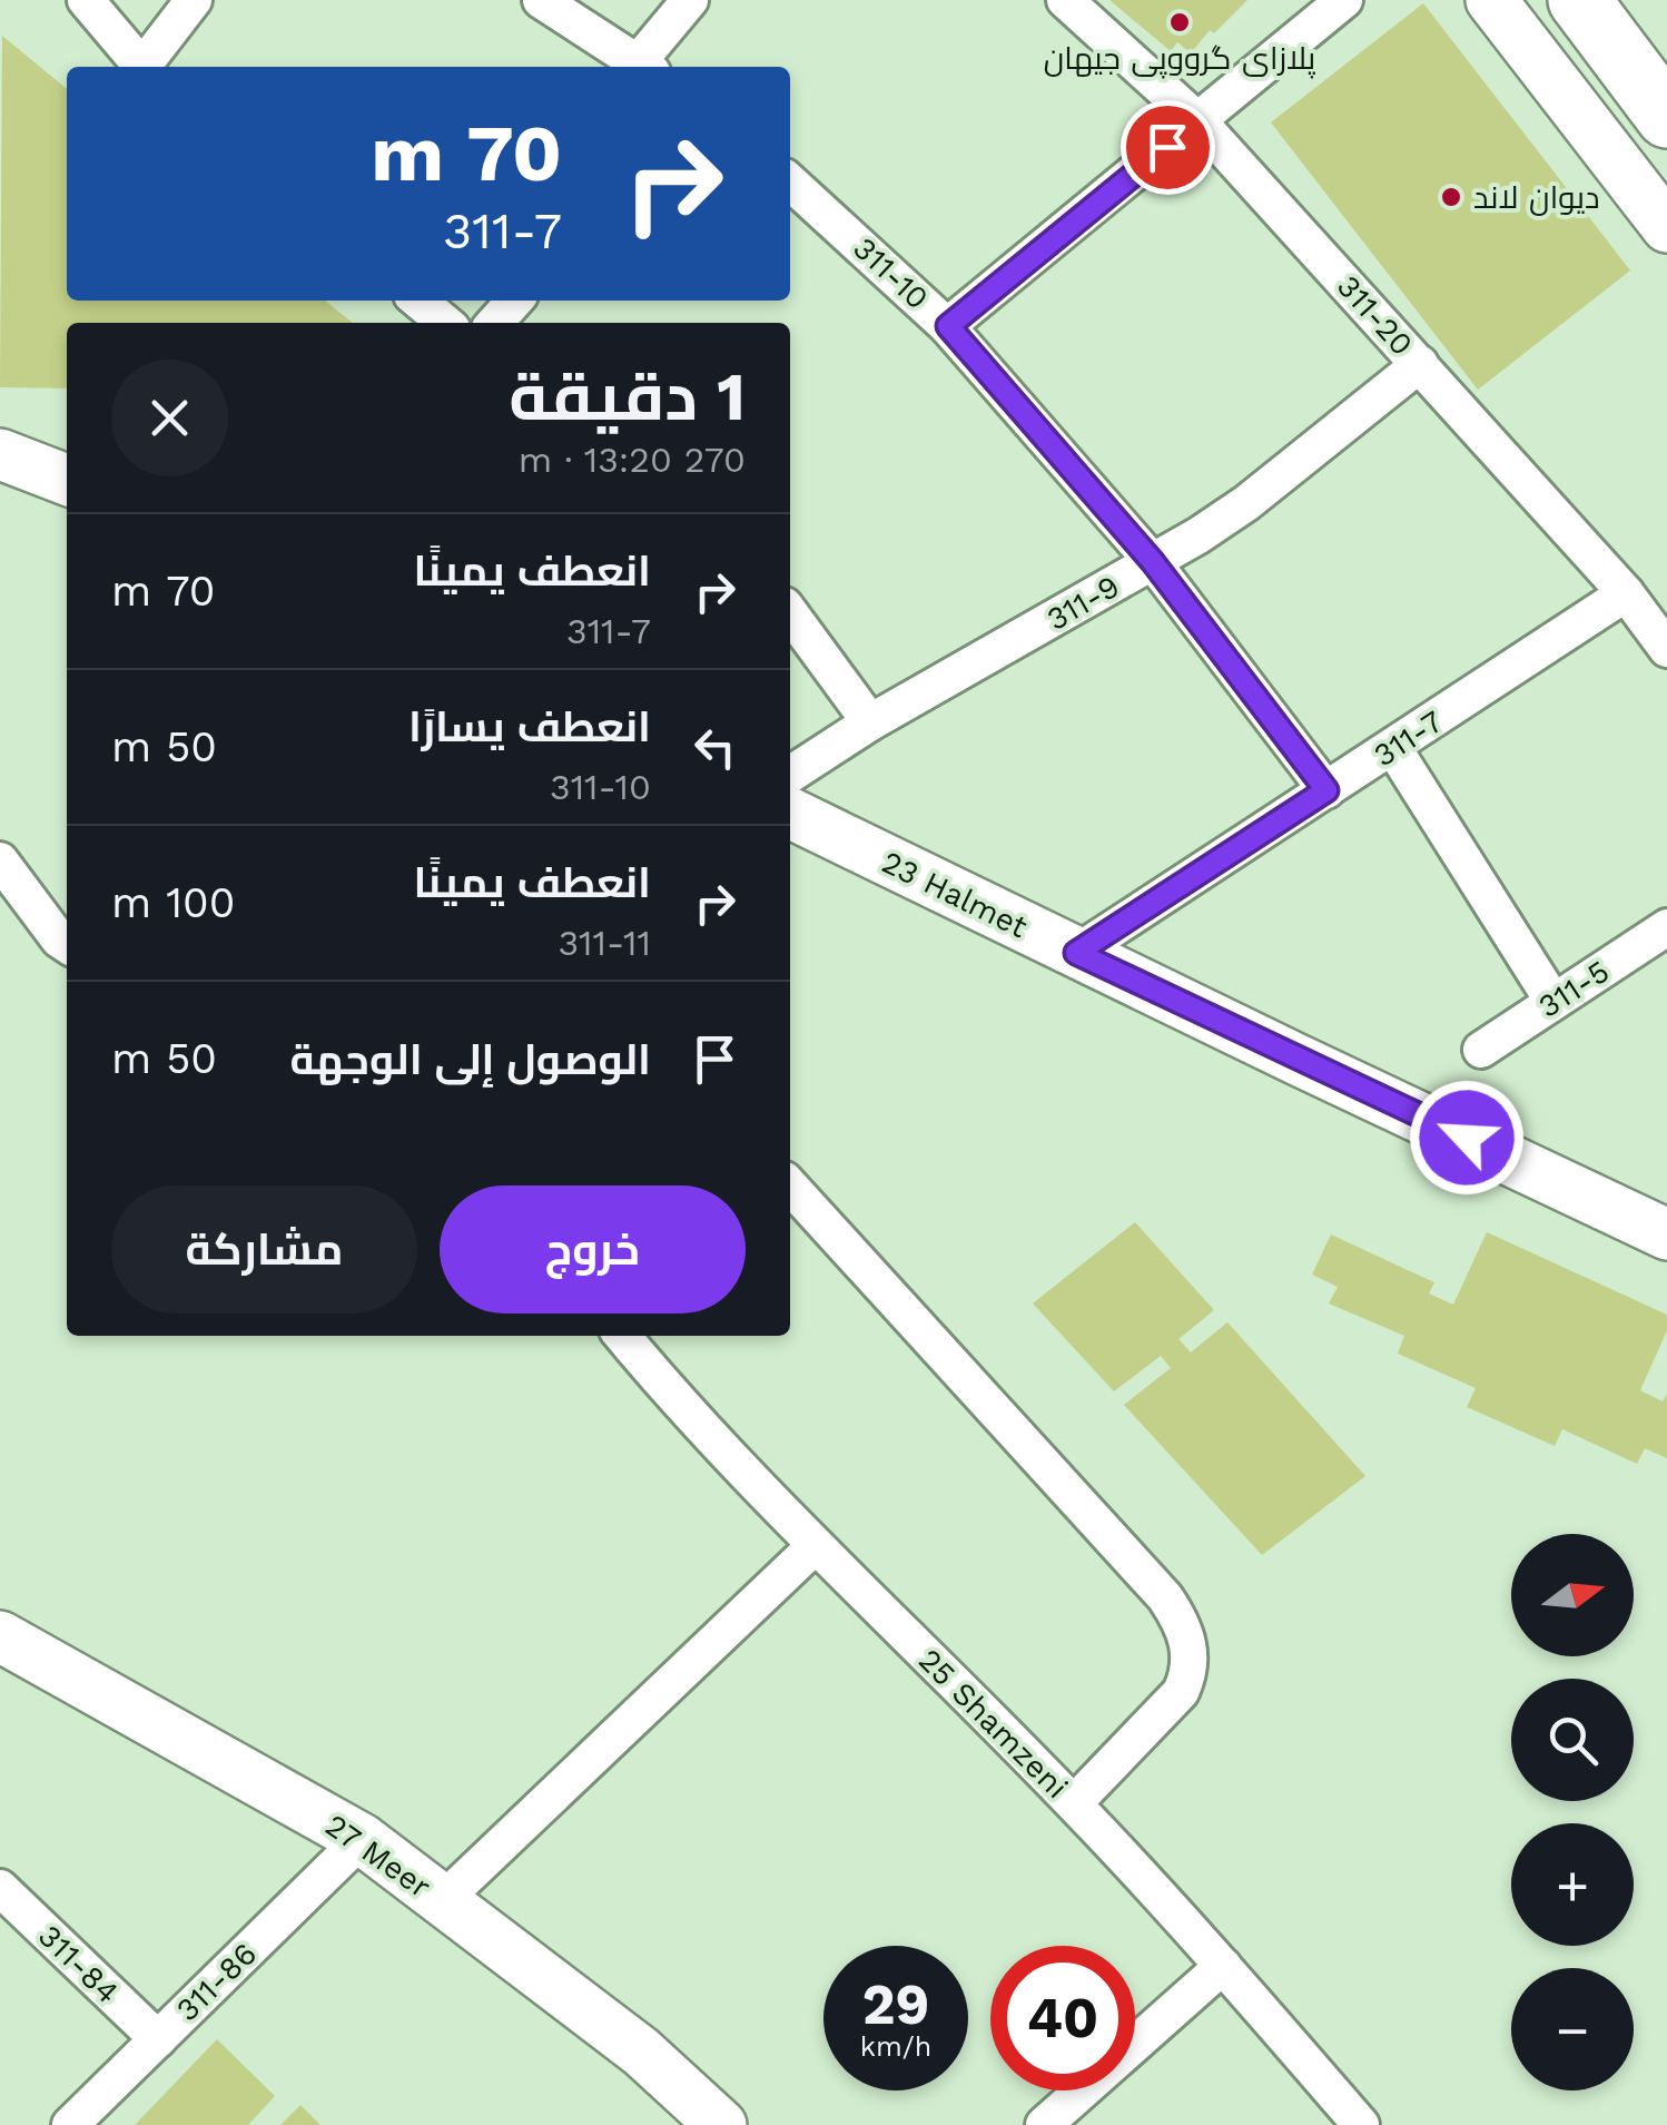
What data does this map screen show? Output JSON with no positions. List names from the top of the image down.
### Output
{
  "streets": {
    "street": [
      "311-10",
      "311-20",
      "311-9",
      "311-7",
      "23 Halmet",
      "311-5",
      "25 Shamzeni",
      "27 Meer",
      "311-84",
      "311-86"
    ]
  },
  "crossings": [
    ["311-10", "311-9"],
    ["311-10", "311-7"],
    ["311-20", "311-9"],
    ["311-20", "311-7"],
    ["311-7", "23 Halmet"],
    ["27 Meer", "311-86"],
    ["311-84", "311-86"]
  ],
  "places": ["پلازای گرووپی جیهان", "دیوان لاند"],
  "north": "right",
  "page": {
    "turn": ["70 m", "311-7"],
    "heading": ["1 دقيقة", "270 m · 13:20"],
    "list": [
      {
        "name": "انعطف يمينًا",
        "note": "311-7",
        "value": "70 m"
      },
      {
        "name": "انعطف يسارًا",
        "note": "311-10",
        "value": "50 m"
      },
      {
        "name": "انعطف يمينًا",
        "note": "311-11",
        "value": "100 m"
      },
      {
        "name": "الوصول إلى الوجهة",
        "value": "50 m"
      }
    ],
    "buttons": ["خروج", "مشاركة"],
    "map_buttons": ["+", "−"],
    "speed": "29 km/h",
    "limit": "40"
  }
}
